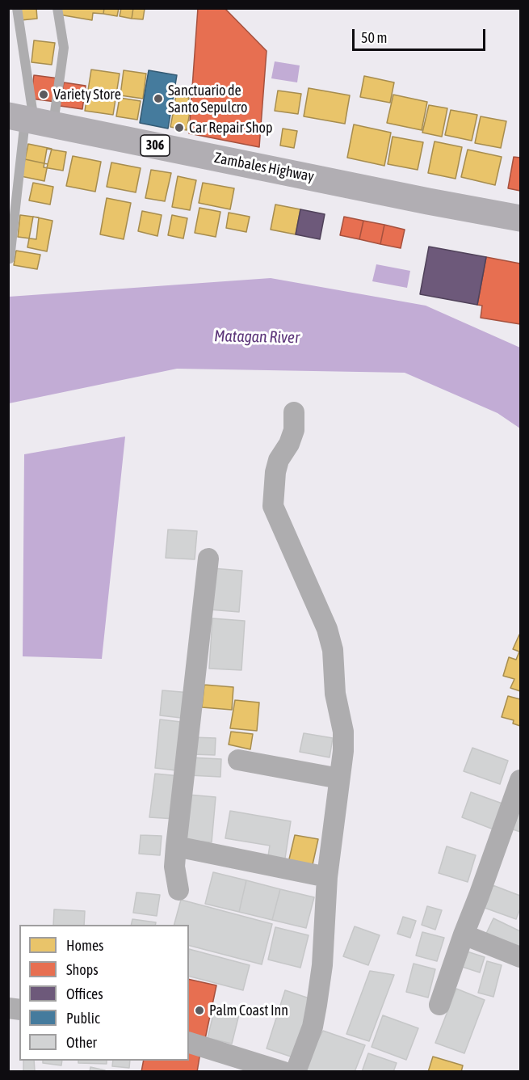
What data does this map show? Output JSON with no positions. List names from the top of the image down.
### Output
{
  "streets": {
    "main road": ["306", "Zambales Highway"]
  },
  "water": ["Matagan River"],
  "places": [
    "Variety Store",
    "Sanctuario de Santo Sepulcro",
    "Car Repair Shop",
    "Palm Coast Inn"
  ],
  "legend": [
    "Homes",
    "Shops",
    "Offices",
    "Public",
    "Other"
  ],
  "scale_bar": "50 m"
}
